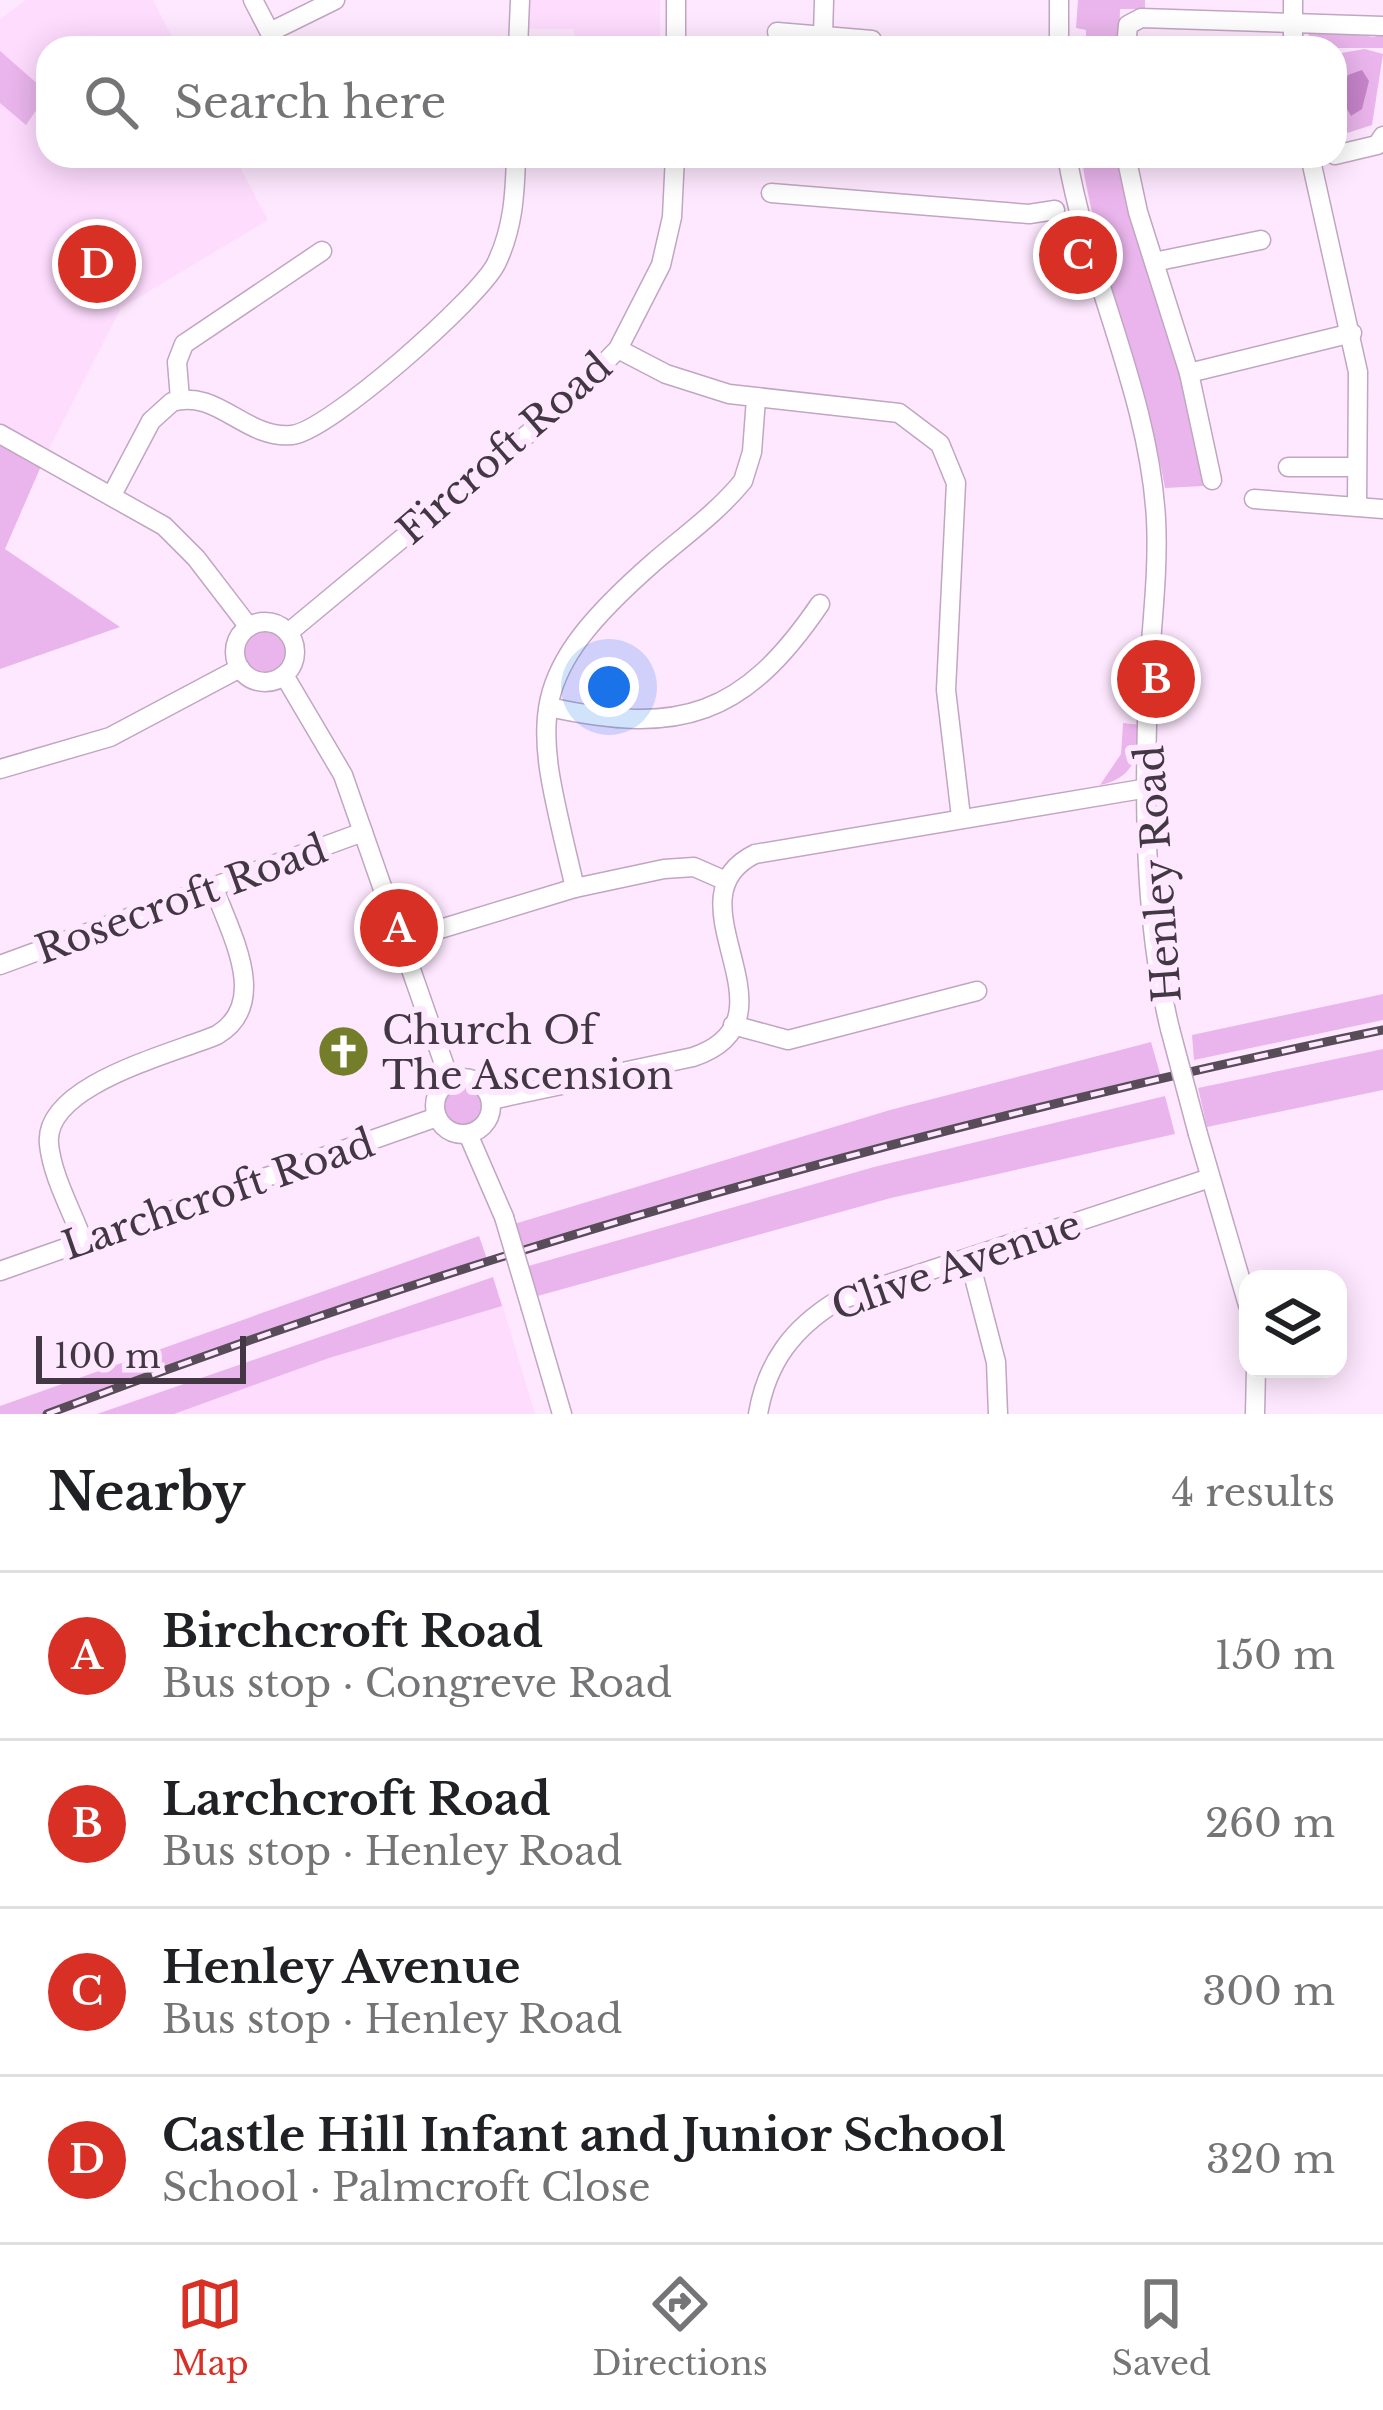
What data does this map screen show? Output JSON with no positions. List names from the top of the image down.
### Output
{
  "streets": {
    "street": [
      "Fircroft Road",
      "Henley Road",
      "Rosecroft Road",
      "Larchcroft Road",
      "Clive Avenue"
    ]
  },
  "crossings": [
    ["Henley Road", "Clive Avenue"]
  ],
  "places": {
    "church": ["Church Of The Ascension"]
  },
  "scale_bar": "100 m",
  "page": {
    "search": "Search here",
    "pins": [
      "C",
      "D",
      "B",
      "A"
    ],
    "scale": "100 m",
    "heading": ["Nearby", "4 results"],
    "list": [
      {
        "mark": "A",
        "name": "Birchcroft Road",
        "note": "Bus stop · Congreve Road",
        "value": "150 m"
      },
      {
        "mark": "B",
        "name": "Larchcroft Road",
        "note": "Bus stop · Henley Road",
        "value": "260 m"
      },
      {
        "mark": "C",
        "name": "Henley Avenue",
        "note": "Bus stop · Henley Road",
        "value": "300 m"
      },
      {
        "mark": "D",
        "name": "Castle Hill Infant and Junior School",
        "note": "School · Palmcroft Close",
        "value": "320 m"
      }
    ],
    "nav": ["Map", "Directions", "Saved"]
  }
}
